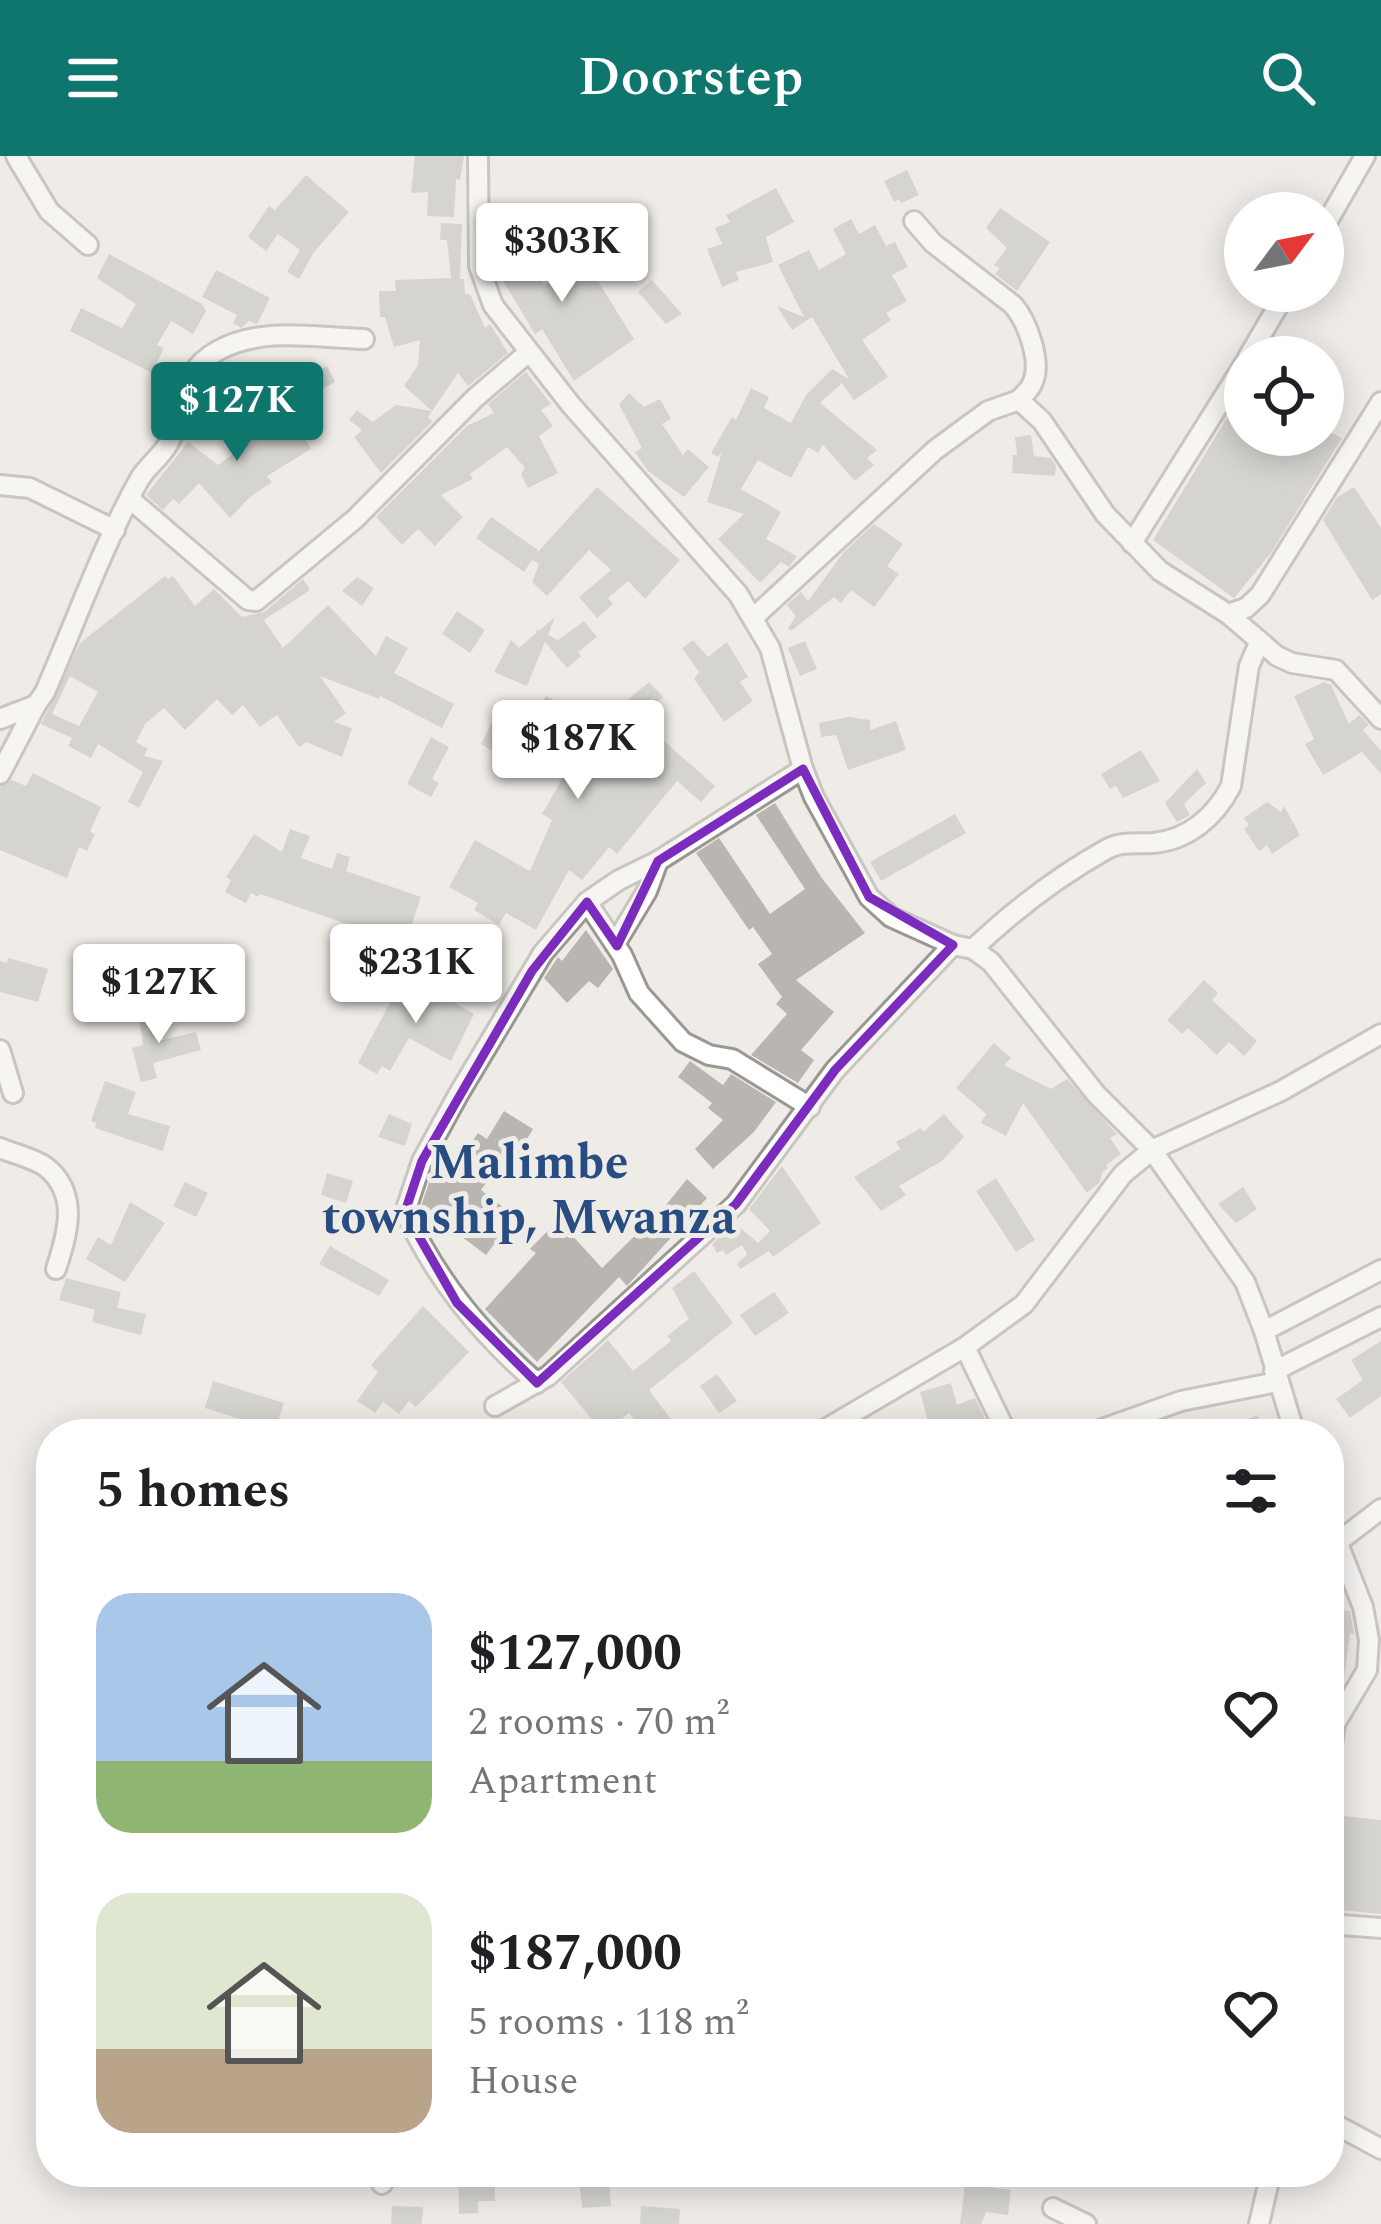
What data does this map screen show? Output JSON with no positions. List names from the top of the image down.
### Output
{
  "districts": ["Malimbe township, Mwanza"],
  "north": "top right",
  "page": {
    "header": "Doorstep",
    "price": [
      "$303K",
      "$127K",
      "$187K",
      "$231K",
      "$127K"
    ],
    "heading": "5 homes",
    "list": [
      {
        "name": "$127,000",
        "note": "2 rooms · 70 m² · Apartment"
      },
      {
        "name": "$187,000",
        "note": "5 rooms · 118 m² · House"
      }
    ]
  }
}
